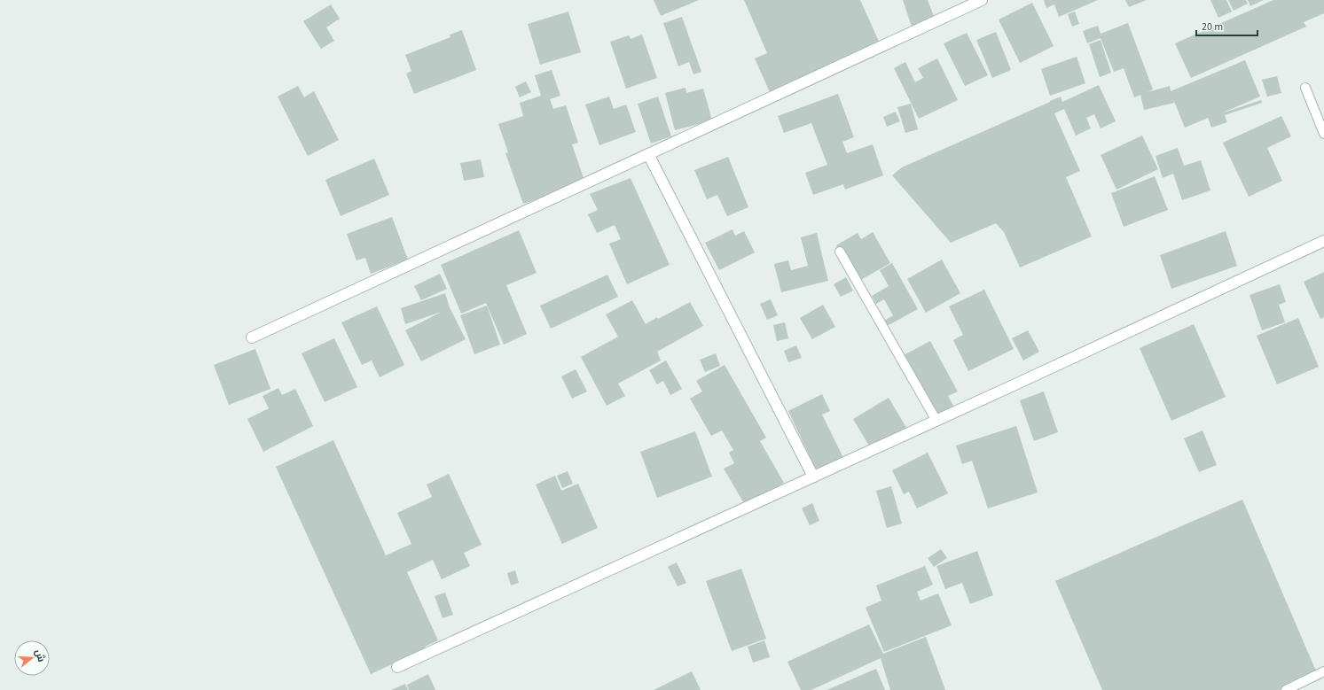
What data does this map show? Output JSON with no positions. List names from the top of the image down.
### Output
{
  "scale_bar": "20 m",
  "north": "right"
}
